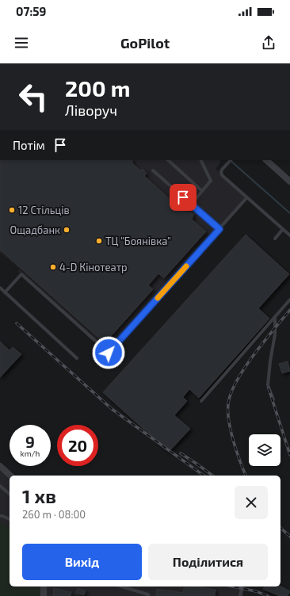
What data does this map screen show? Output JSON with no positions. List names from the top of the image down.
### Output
{
  "places": [
    "12 Стільців",
    "Ощадбанк",
    "ТЦ \"Боянівка\"",
    "4-D Кінотеатр"
  ],
  "page": {
    "status": "07:59",
    "header": "GoPilot",
    "turn": ["200 m", "Ліворуч"],
    "then": "Потім",
    "speed": "9 km/h",
    "limit": "20",
    "heading": ["1 хв", "260 m · 08:00"],
    "buttons": ["Вихід", "Поділитися"]
  }
}
